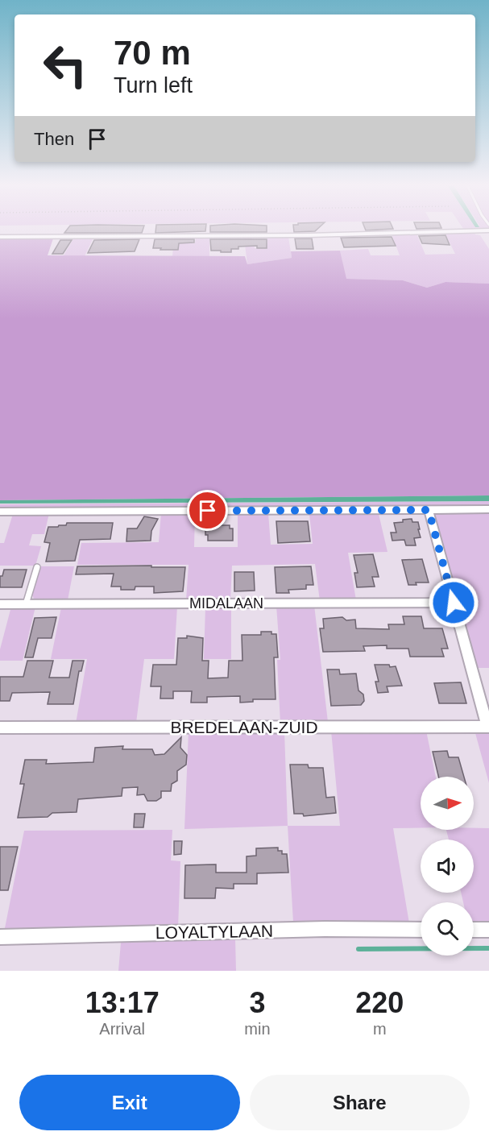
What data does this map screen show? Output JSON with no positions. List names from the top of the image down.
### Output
{
  "streets": {
    "street": ["MIDALAAN", "BREDELAAN-ZUID", "LOYALTYLAAN"]
  },
  "north": "right",
  "page": {
    "turn": ["70 m", "Turn left"],
    "then": "Then",
    "eta": [
      "13:17",
      "Arrival",
      "3",
      "min",
      "220",
      "m"
    ],
    "buttons": ["Exit", "Share"]
  }
}
